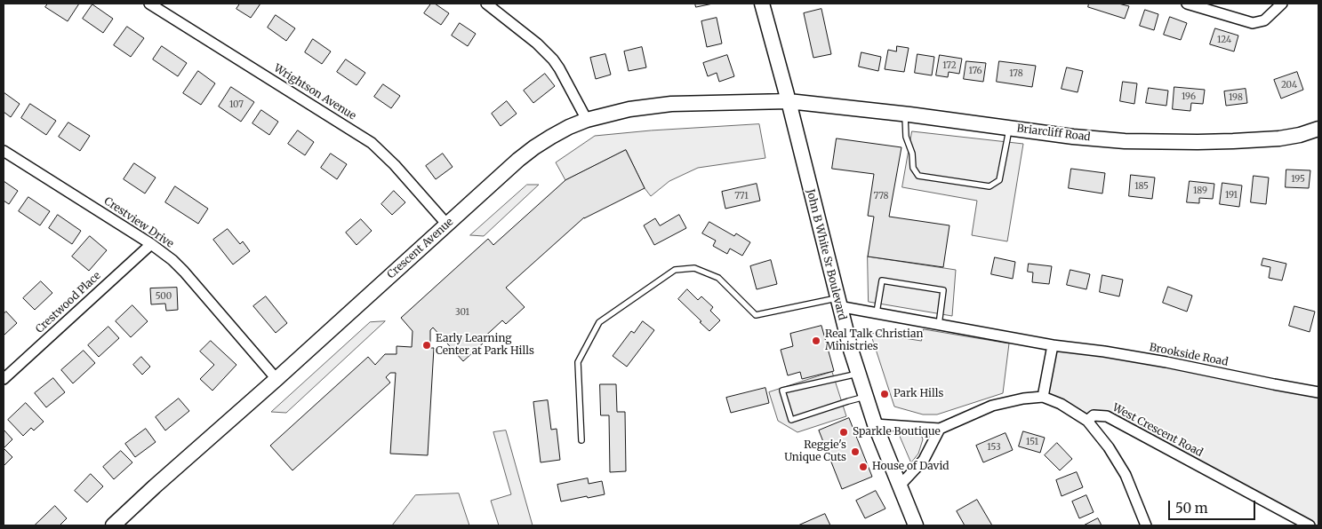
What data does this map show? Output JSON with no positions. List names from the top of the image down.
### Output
{
  "streets": {
    "street": [
      "Wrightson Avenue",
      "Briarcliff Road",
      "Crestview Drive",
      "Crescent Avenue",
      "John B White Sr Boulevard",
      "Crestwood Place",
      "Brookside Road",
      "West Crescent Road"
    ]
  },
  "crossings": [
    ["Wrightson Avenue", "Crescent Avenue"],
    ["Briarcliff Road", "Crescent Avenue"],
    ["Briarcliff Road", "John B White Sr Boulevard"],
    ["Crestview Drive", "Crescent Avenue"],
    ["Crestview Drive", "Crestwood Place"],
    ["Crescent Avenue", "John B White Sr Boulevard"],
    ["John B White Sr Boulevard", "Brookside Road"]
  ],
  "places": [
    "Real Talk Christian Ministries",
    "Early Learning Center at Park Hills",
    "Park Hills",
    "Sparkle Boutique",
    "Reggie's Unique Cuts",
    "House of David"
  ],
  "house_numbers": [
    "124",
    "172",
    "176",
    "178",
    "204",
    "196",
    "198",
    "107",
    "195",
    "185",
    "189",
    "191",
    "771",
    "778",
    "500",
    "301",
    "151",
    "153"
  ],
  "scale_bar": "50 m"
}
